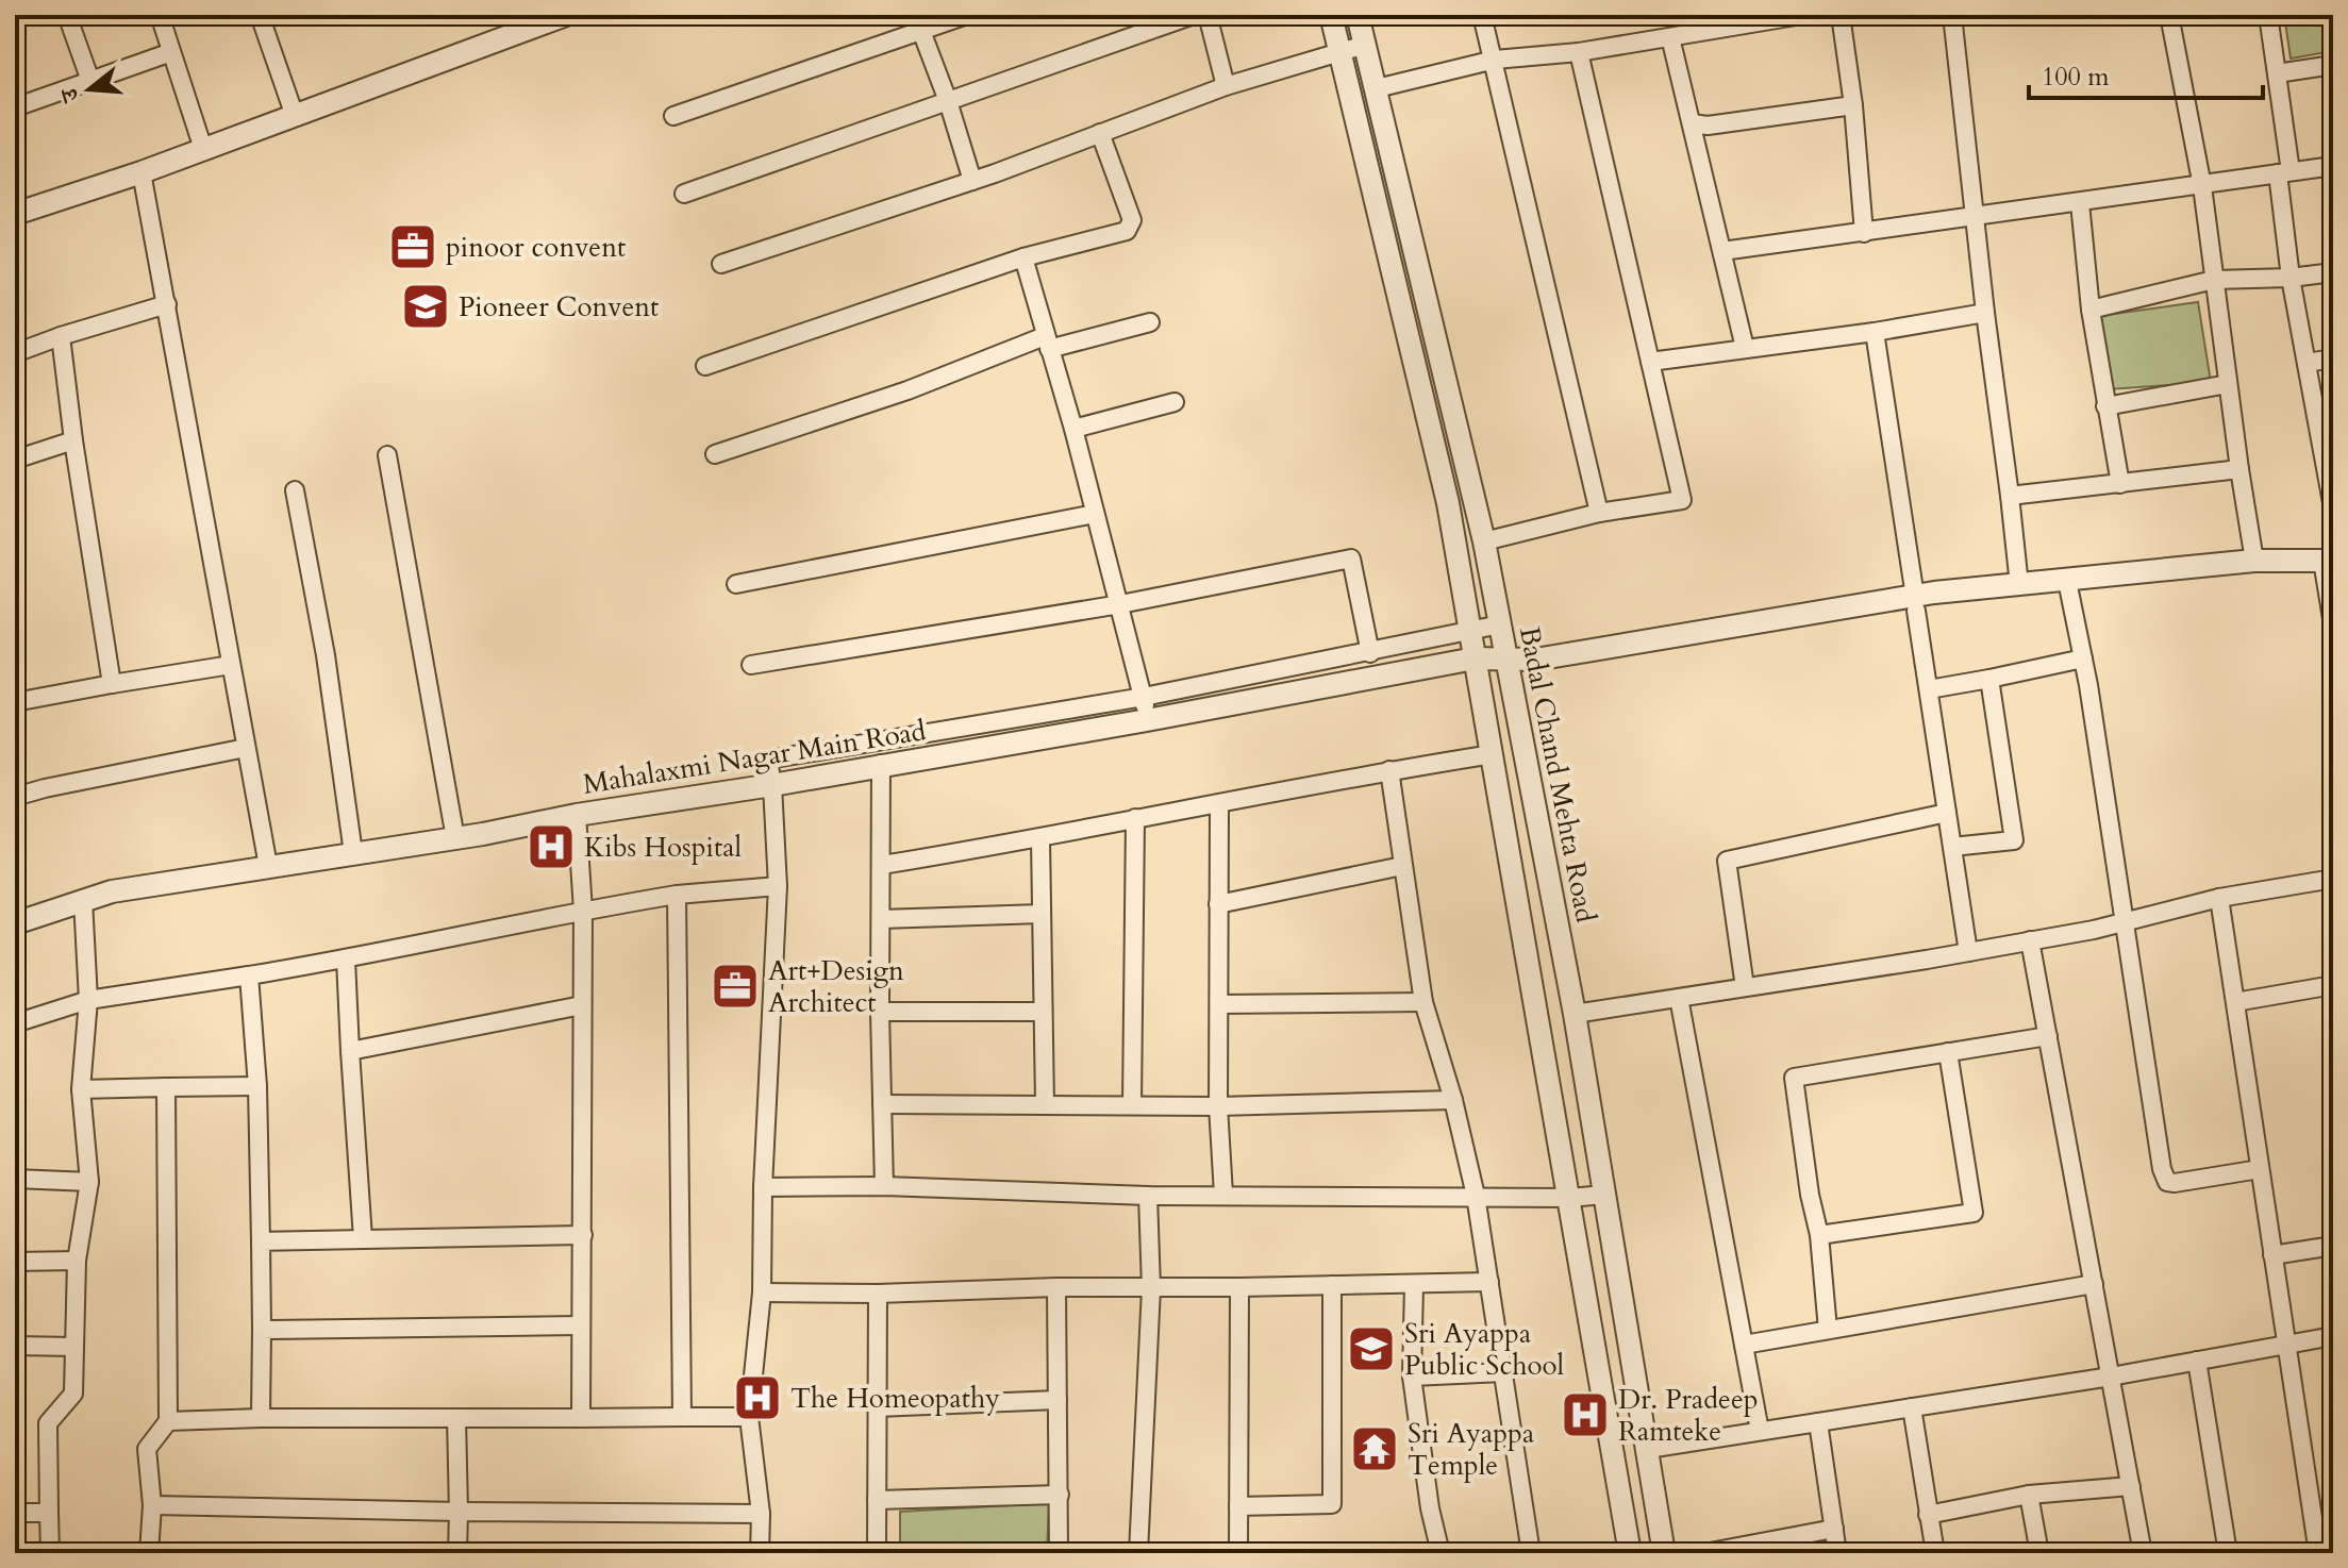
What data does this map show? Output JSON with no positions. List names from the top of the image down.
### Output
{
  "streets": {
    "street": ["Mahalaxmi Nagar Main Road", "Badal Chand Mehta Road"]
  },
  "crossings": [
    ["Mahalaxmi Nagar Main Road", "Badal Chand Mehta Road"]
  ],
  "places": {
    "office": ["pinoor convent", "Art+Design Architect"],
    "school or university": ["Pioneer Convent", "Sri Ayappa Public School"],
    "hospital": ["Kibs Hospital", "The Homeopathy", "Dr. Pradeep Ramteke"],
    "temple": ["Sri Ayappa Temple"]
  },
  "scale_bar": "100 m",
  "north": "left"
}
